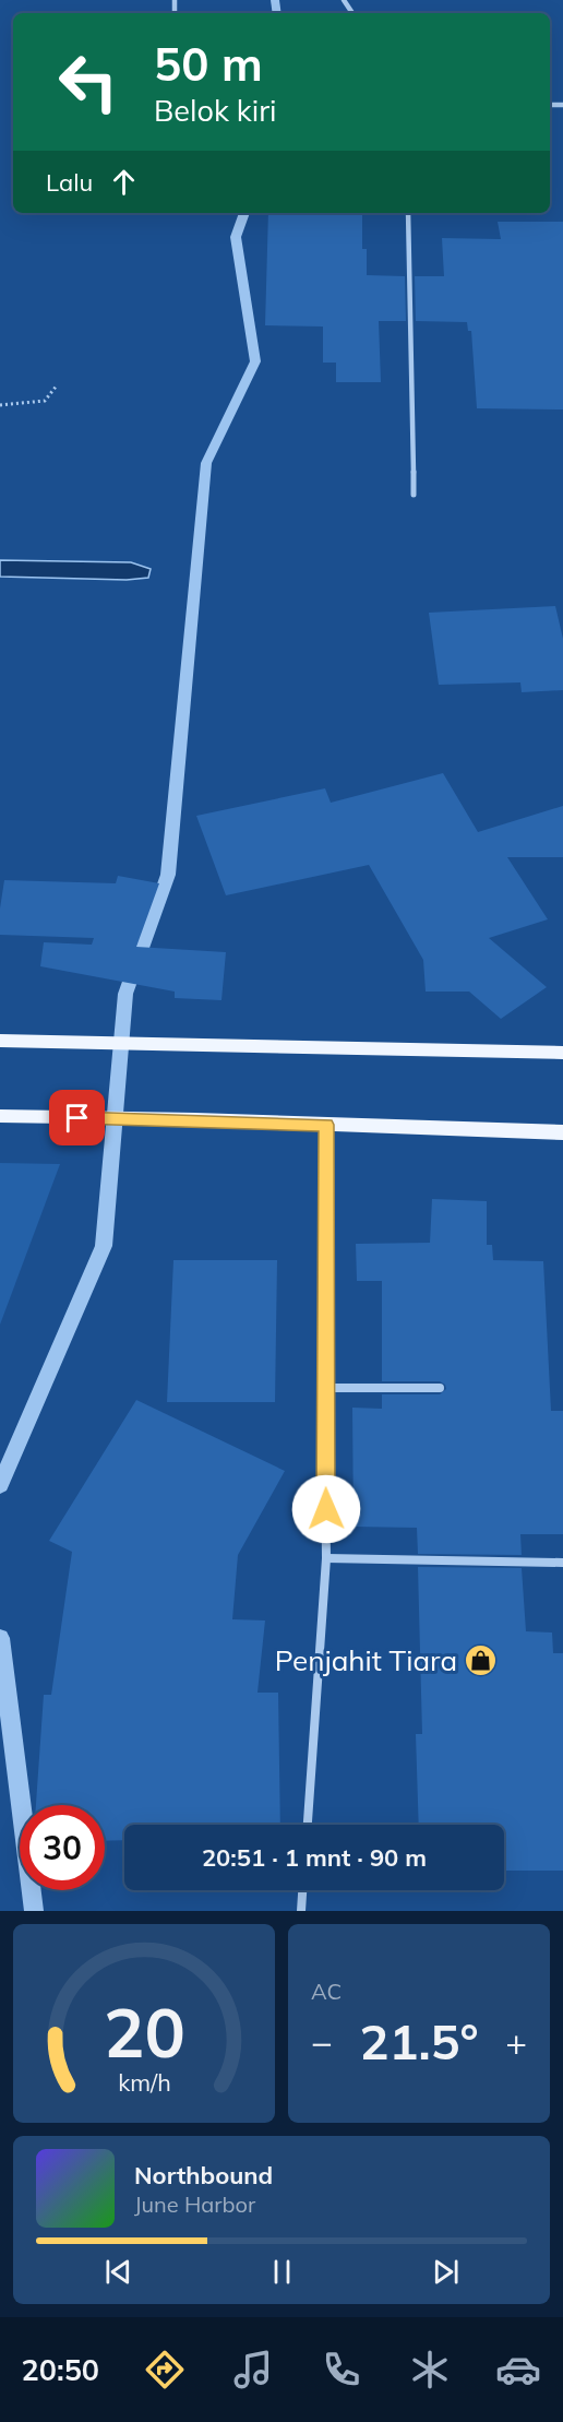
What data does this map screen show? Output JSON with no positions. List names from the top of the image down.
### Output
{
  "places": {
    "shop": ["Penjahit Tiara"]
  },
  "page": {
    "turn": ["50 m", "Belok kiri"],
    "then": "Lalu",
    "limit": "30",
    "trip": "20:51 · 1 mnt · 90 m",
    "tile": "AC",
    "heat": ["−", "21.5°", "+"],
    "song": ["Northbound", "June Harbor"],
    "tabs": "20:50",
    "gauge": ["20", "km/h"]
  }
}
